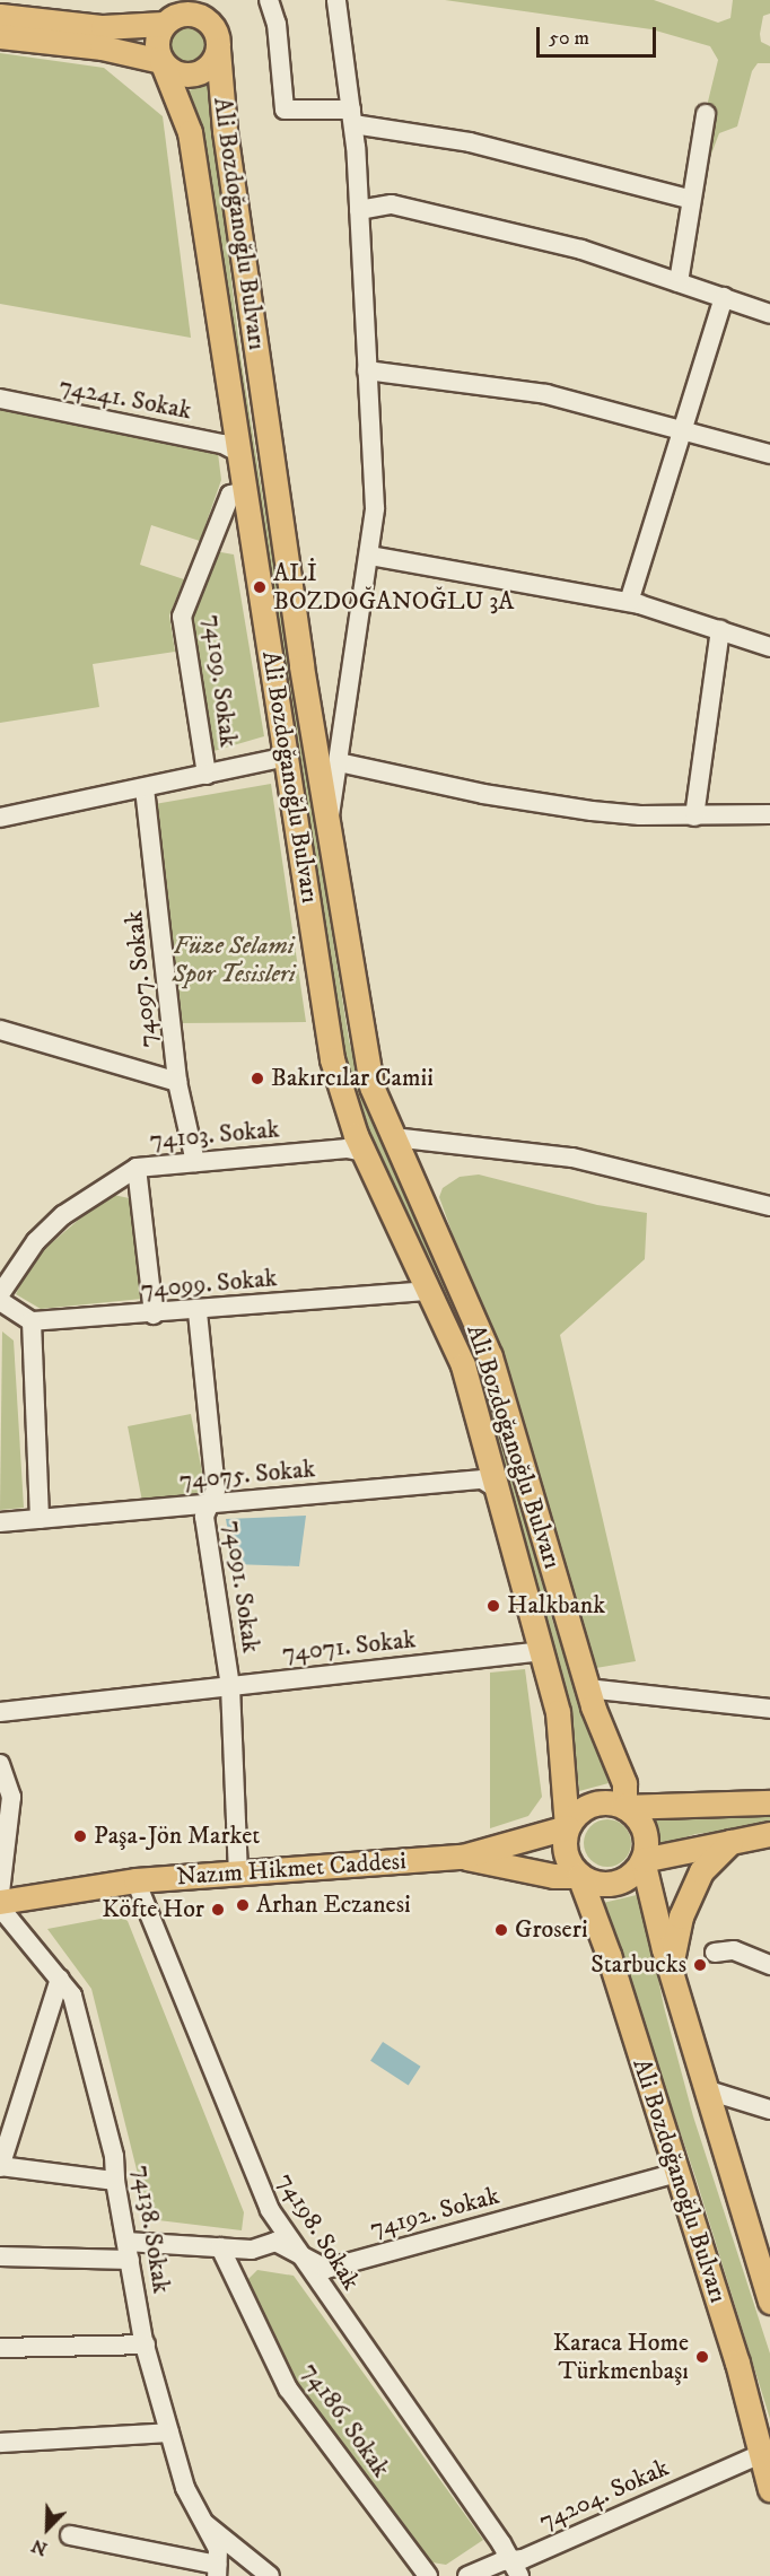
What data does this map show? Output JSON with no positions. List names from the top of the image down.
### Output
{
  "streets": {
    "main road": ["Ali Bozdoğanoğlu Bulvarı", "Nazım Hikmet Caddesi"],
    "street": [
      "74241. Sokak",
      "74109. Sokak",
      "74097. Sokak",
      "74103. Sokak",
      "74099. Sokak",
      "74075. Sokak",
      "74091. Sokak",
      "74071. Sokak",
      "74192. Sokak",
      "74138. Sokak",
      "74198. Sokak",
      "74186. Sokak",
      "74204. Sokak"
    ]
  },
  "crossings": [
    ["Ali Bozdoğanoğlu Bulvarı", "74241. Sokak"],
    ["Ali Bozdoğanoğlu Bulvarı", "74109. Sokak"],
    ["Ali Bozdoğanoğlu Bulvarı", "74103. Sokak"],
    ["Ali Bozdoğanoğlu Bulvarı", "74099. Sokak"],
    ["Ali Bozdoğanoğlu Bulvarı", "74075. Sokak"],
    ["Ali Bozdoğanoğlu Bulvarı", "74071. Sokak"],
    ["Ali Bozdoğanoğlu Bulvarı", "74192. Sokak"],
    ["Ali Bozdoğanoğlu Bulvarı", "74204. Sokak"],
    ["74097. Sokak", "74103. Sokak"],
    ["74099. Sokak", "74091. Sokak"],
    ["74075. Sokak", "74091. Sokak"],
    ["74091. Sokak", "74071. Sokak"],
    ["74091. Sokak", "Nazım Hikmet Caddesi"],
    ["Nazım Hikmet Caddesi", "74198. Sokak"],
    ["74192. Sokak", "74138. Sokak"],
    ["74192. Sokak", "74198. Sokak"],
    ["74192. Sokak", "74186. Sokak"],
    ["74198. Sokak", "74204. Sokak"]
  ],
  "parks": ["Füze Selami Spor Tesisleri"],
  "places": [
    "ALİ BOZDOĞANOĞLU 3A",
    "Bakırcılar Camii",
    "Halkbank",
    "Paşa-Jön Market",
    "Arhan Eczanesi",
    "Köfte Hor",
    "Groseri",
    "Starbucks",
    "Karaca Home Türkmenbaşı"
  ],
  "scale_bar": "50 m",
  "north": "bottom left"
}
